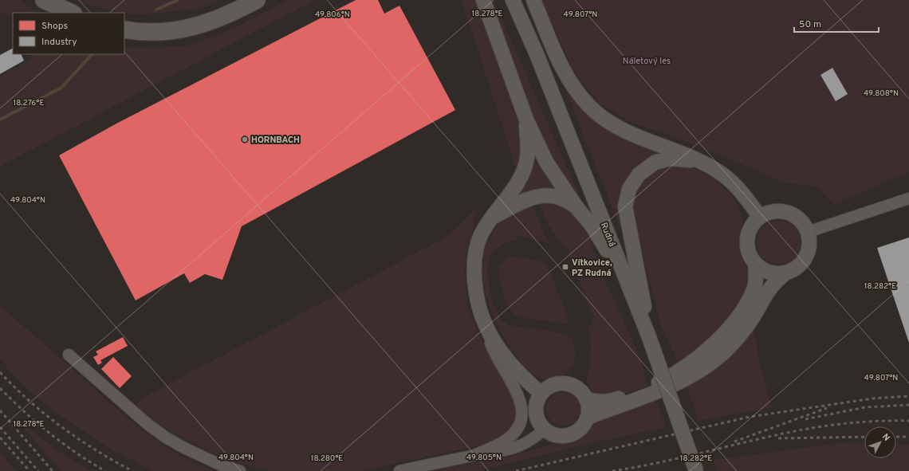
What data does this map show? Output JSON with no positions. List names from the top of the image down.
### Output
{
  "streets": {
    "main road": ["Rudná"]
  },
  "parks": ["Náletový les"],
  "places": {
    "other": ["HORNBACH"],
    "transit": ["Vítkovice, PZ Rudná"]
  },
  "legend": ["Shops", "Industry"],
  "scale_bar": "50 m",
  "north": "top right",
  "coordinates": [
    "18.278°E",
    "49.807°N",
    "49.806°N",
    "49.808°N",
    "18.276°E",
    "49.804°N",
    "18.282°E",
    "49.805°N",
    "18.280°E"
  ]
}
